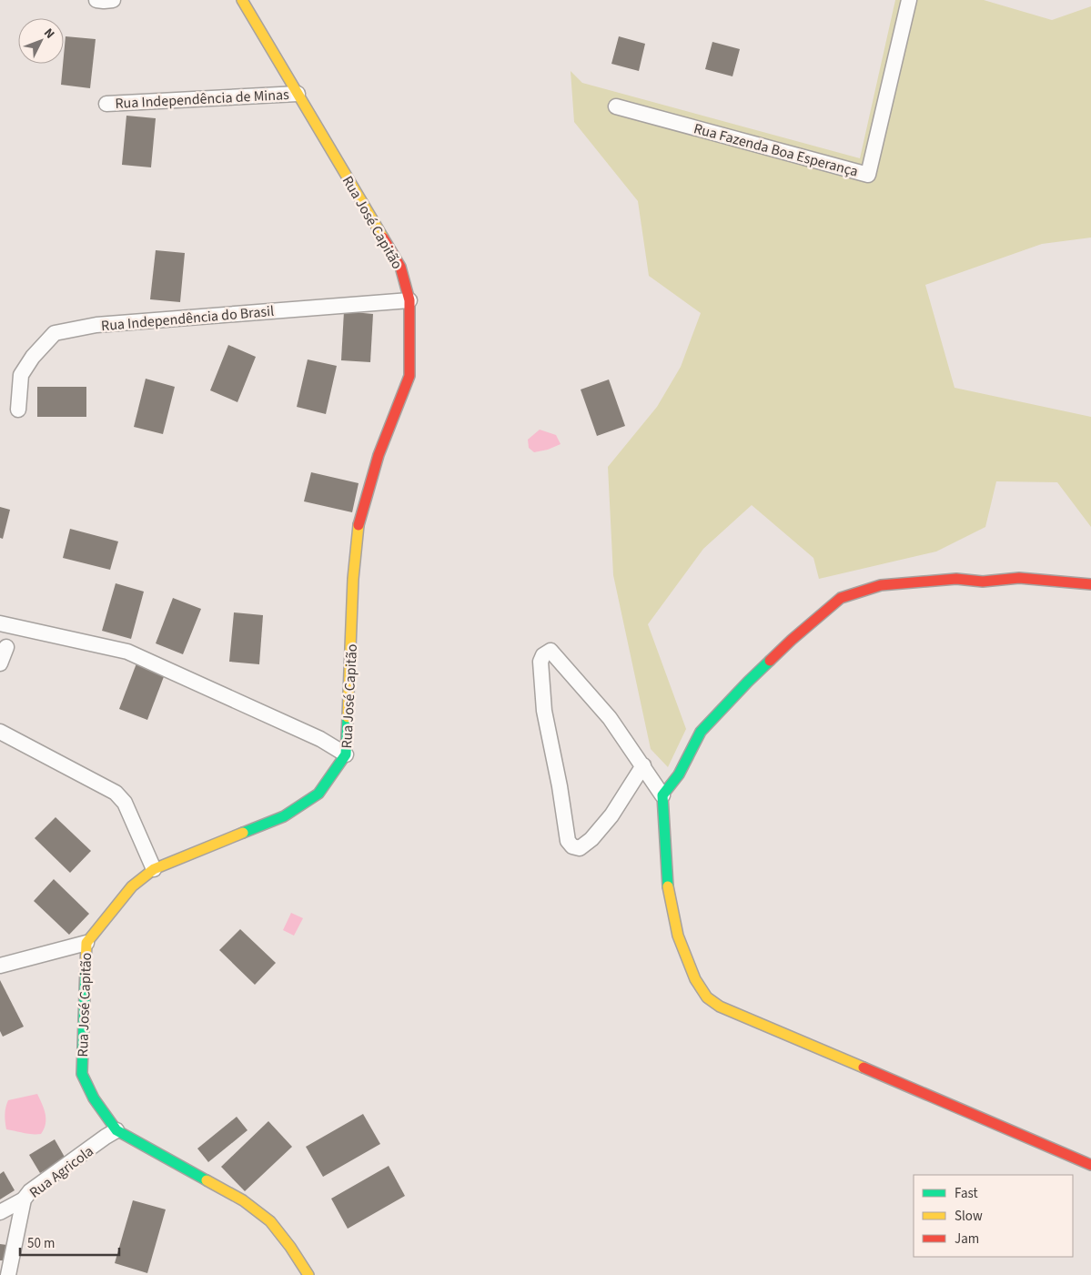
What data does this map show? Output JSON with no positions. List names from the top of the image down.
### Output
{
  "streets": {
    "street": [
      "Rua Independência de Minas",
      "Rua Fazenda Boa Esperança",
      "Rua José Capitão",
      "Rua Independência do Brasil",
      "Rua Agricola"
    ]
  },
  "crossings": [
    ["Rua Independência de Minas", "Rua José Capitão"],
    ["Rua José Capitão", "Rua Independência do Brasil"],
    ["Rua José Capitão", "Rua Agricola"]
  ],
  "legend": ["Fast", "Slow", "Jam"],
  "scale_bar": "50 m",
  "north": "top right"
}
